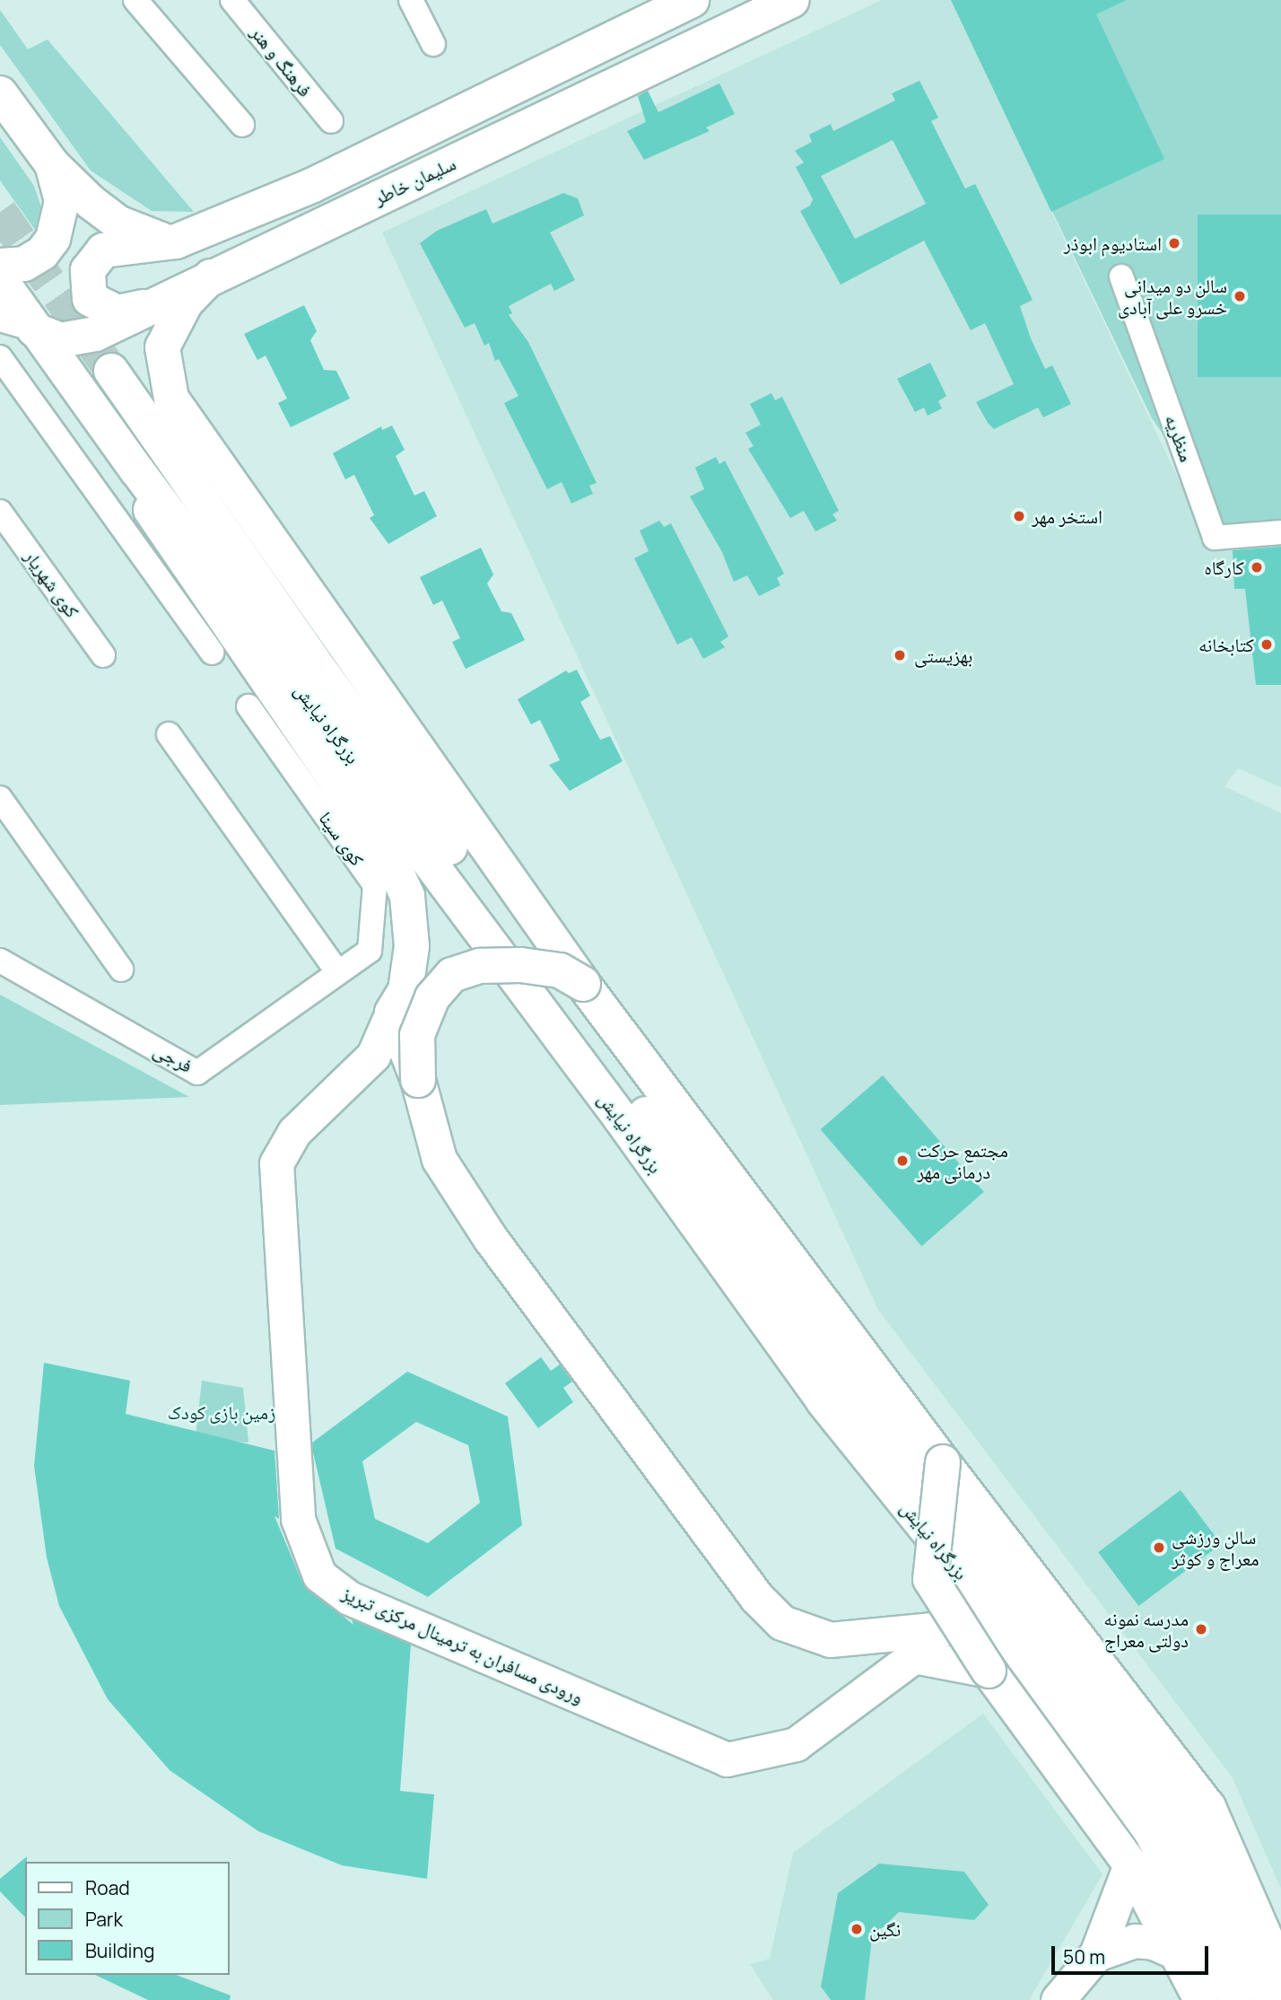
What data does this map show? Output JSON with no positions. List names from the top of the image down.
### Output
{
  "streets": {
    "main road": ["سلیمان خاطر", "بزرگراه نیایش"],
    "street": [
      "فرهنگ و هنر",
      "منظریه",
      "کوی شهریار",
      "کوی سینا",
      "فرجی",
      "ورودی مسافران به ترمینال مرکزی تبریز"
    ]
  },
  "crossings": [
    ["سلیمان خاطر", "بزرگراه نیایش"],
    ["کوی سینا", "فرجی"]
  ],
  "parks": ["زمین بازی کودک"],
  "places": [
    "استادیوم ابوذر",
    "سالن دو میدانی خسرو علی آبادی",
    "استخر مهر",
    "کارگاه",
    "کتابخانه",
    "بهزیستی",
    "مجتمع حرکت درمانی مهر",
    "سالن ورزشی معراج و کوثر",
    "مدرسه نمونه دولتی معراج",
    "نگین"
  ],
  "legend": ["Road", "Park", "Building"],
  "scale_bar": "50 m"
}
